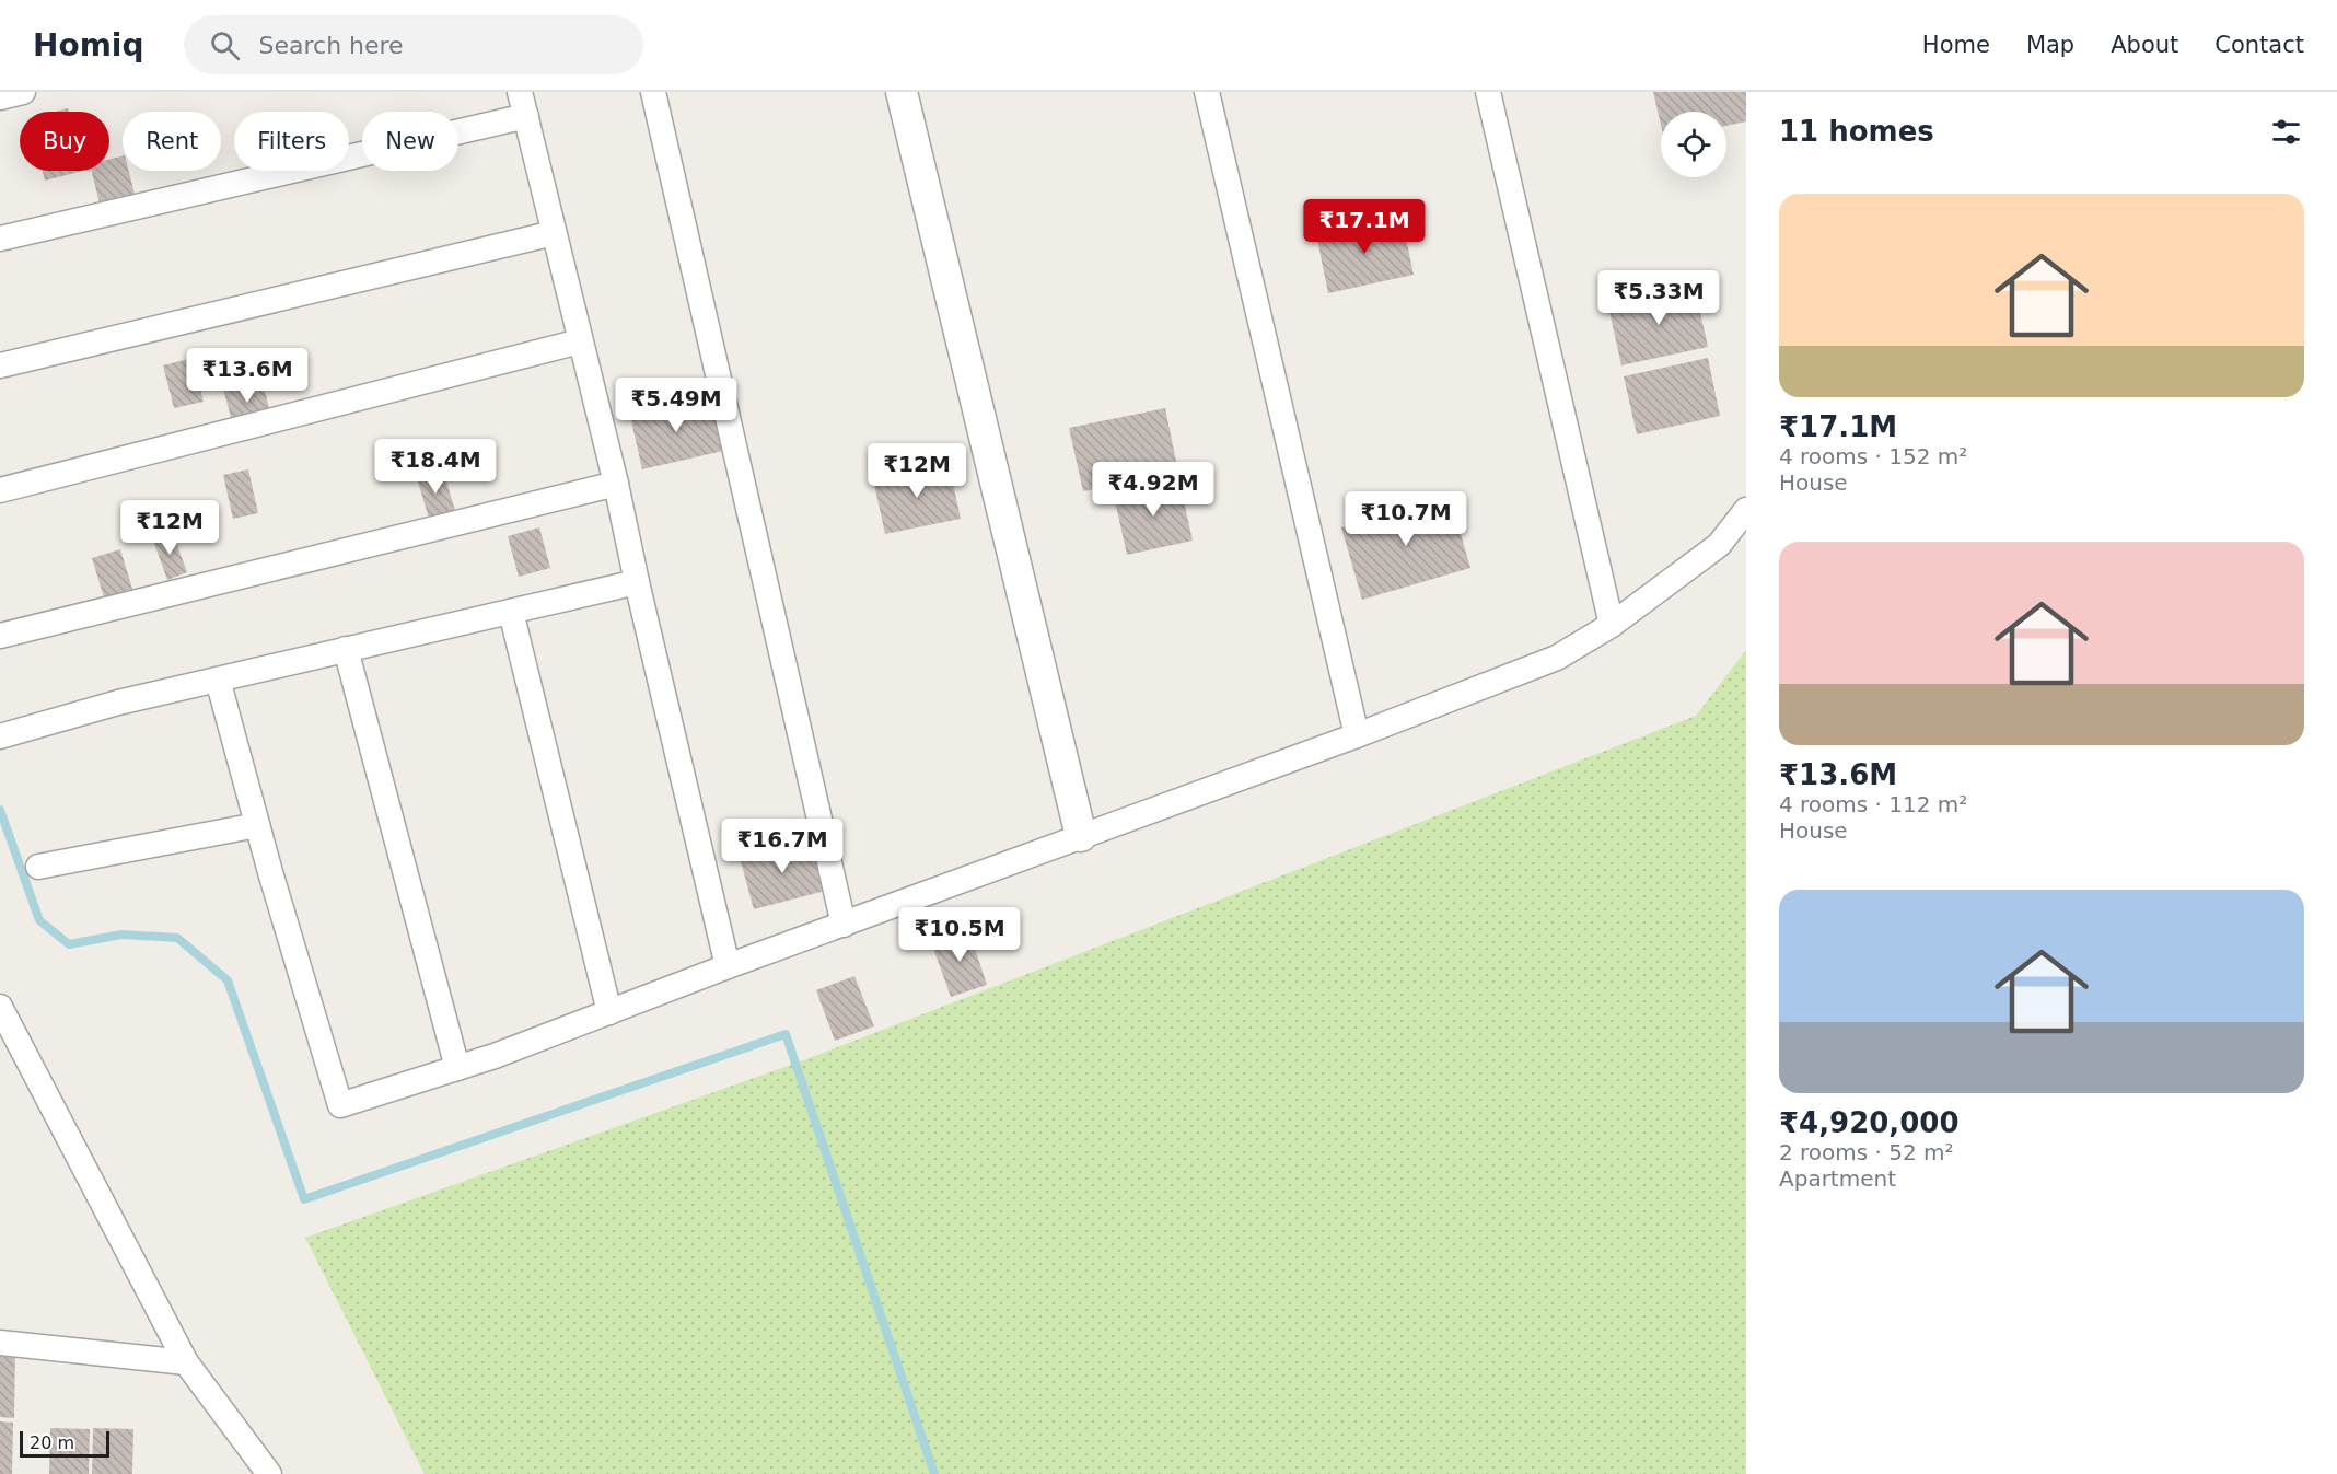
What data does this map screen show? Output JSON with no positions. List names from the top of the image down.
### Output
{
  "scale_bar": "20 m",
  "page": {
    "header": "Homiq",
    "search": "Search here",
    "nav": [
      "Home",
      "Map",
      "About",
      "Contact"
    ],
    "heading": "11 homes",
    "chip": [
      "Buy",
      "Rent",
      "Filters",
      "New"
    ],
    "list": [
      {
        "name": "₹17.1M",
        "note": "4 rooms · 152 m² · House"
      },
      {
        "name": "₹13.6M",
        "note": "4 rooms · 112 m² · House"
      },
      {
        "name": "₹4,920,000",
        "note": "2 rooms · 52 m² · Apartment"
      }
    ],
    "price": [
      "₹17.1M",
      "₹5.33M",
      "₹13.6M",
      "₹5.49M",
      "₹18.4M",
      "₹12M",
      "₹4.92M",
      "₹10.7M",
      "₹12M",
      "₹16.7M",
      "₹10.5M"
    ],
    "scale": "20 m"
  }
}
